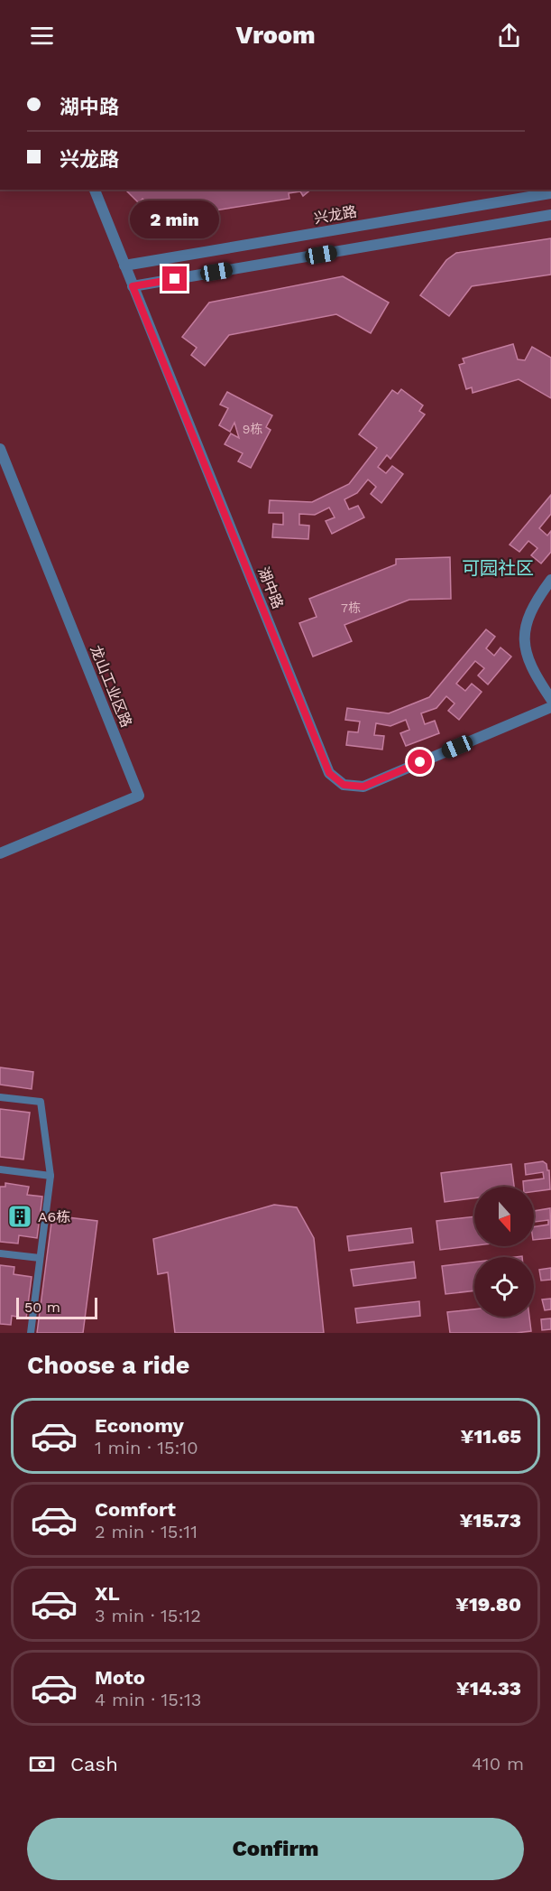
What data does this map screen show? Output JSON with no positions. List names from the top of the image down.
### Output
{
  "streets": {
    "street": ["兴龙路", "湖中路", "龙山工业区路"]
  },
  "crossings": [
    ["兴龙路", "湖中路"]
  ],
  "districts": ["可园社区"],
  "places": {
    "building": ["A6栋"]
  },
  "house_numbers": ["9栋", "7栋"],
  "scale_bar": "50 m",
  "north": "bottom",
  "page": {
    "header": "Vroom",
    "banner": ["湖中路", "兴龙路"],
    "bubble": "2 min",
    "scale": "50 m",
    "heading": "Choose a ride",
    "list": [
      {
        "name": "Economy",
        "note": "1 min · 15:10",
        "value": "¥11.65"
      },
      {
        "name": "Comfort",
        "note": "2 min · 15:11",
        "value": "¥15.73"
      },
      {
        "name": "XL",
        "note": "3 min · 15:12",
        "value": "¥19.80"
      },
      {
        "name": "Moto",
        "note": "4 min · 15:13",
        "value": "¥14.33"
      }
    ],
    "pay": ["Cash", "410 m"],
    "buttons": "Confirm"
  }
}
